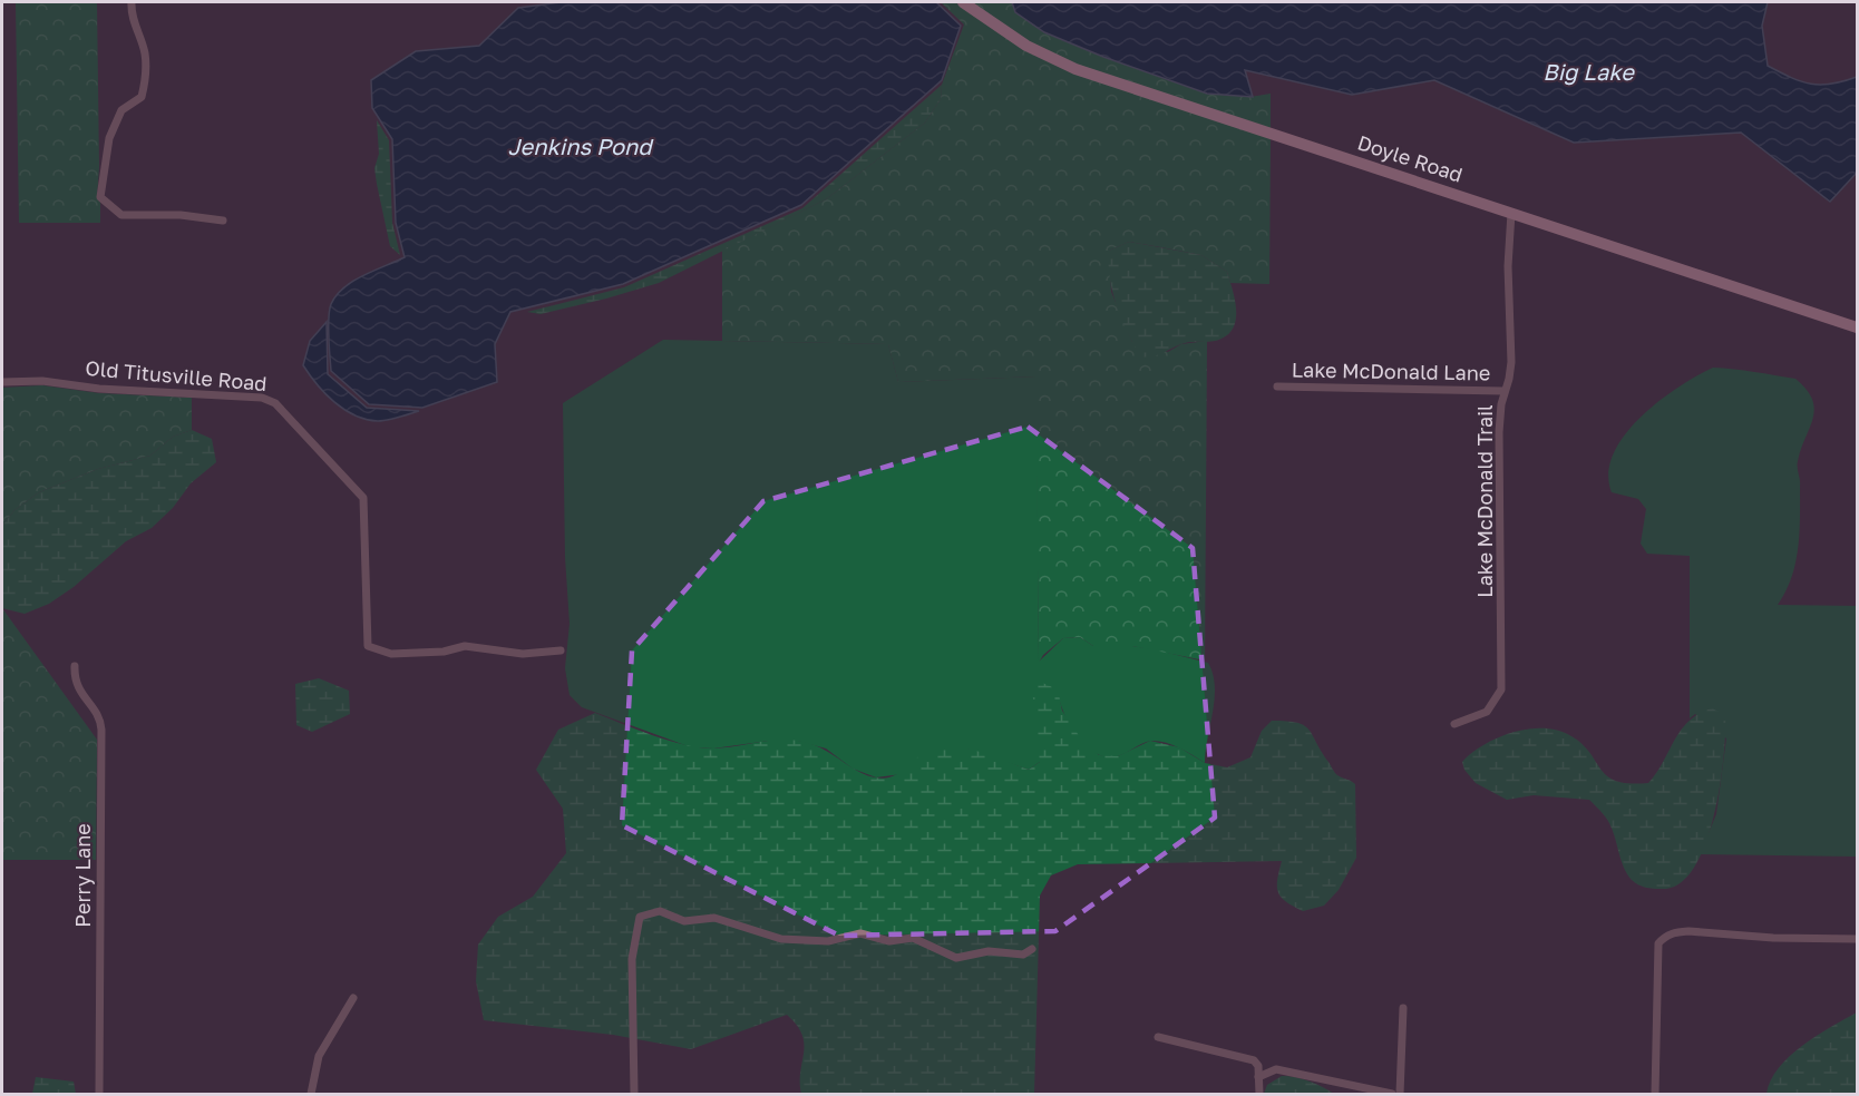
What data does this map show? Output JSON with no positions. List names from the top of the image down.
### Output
{
  "streets": {
    "main road": ["Doyle Road"],
    "street": [
      "Lake McDonald Lane",
      "Old Titusville Road",
      "Lake McDonald Trail",
      "Perry Lane"
    ]
  },
  "crossings": [
    ["Doyle Road", "Lake McDonald Trail"],
    ["Lake McDonald Lane", "Lake McDonald Trail"]
  ],
  "water": ["Big Lake", "Jenkins Pond"]
}
